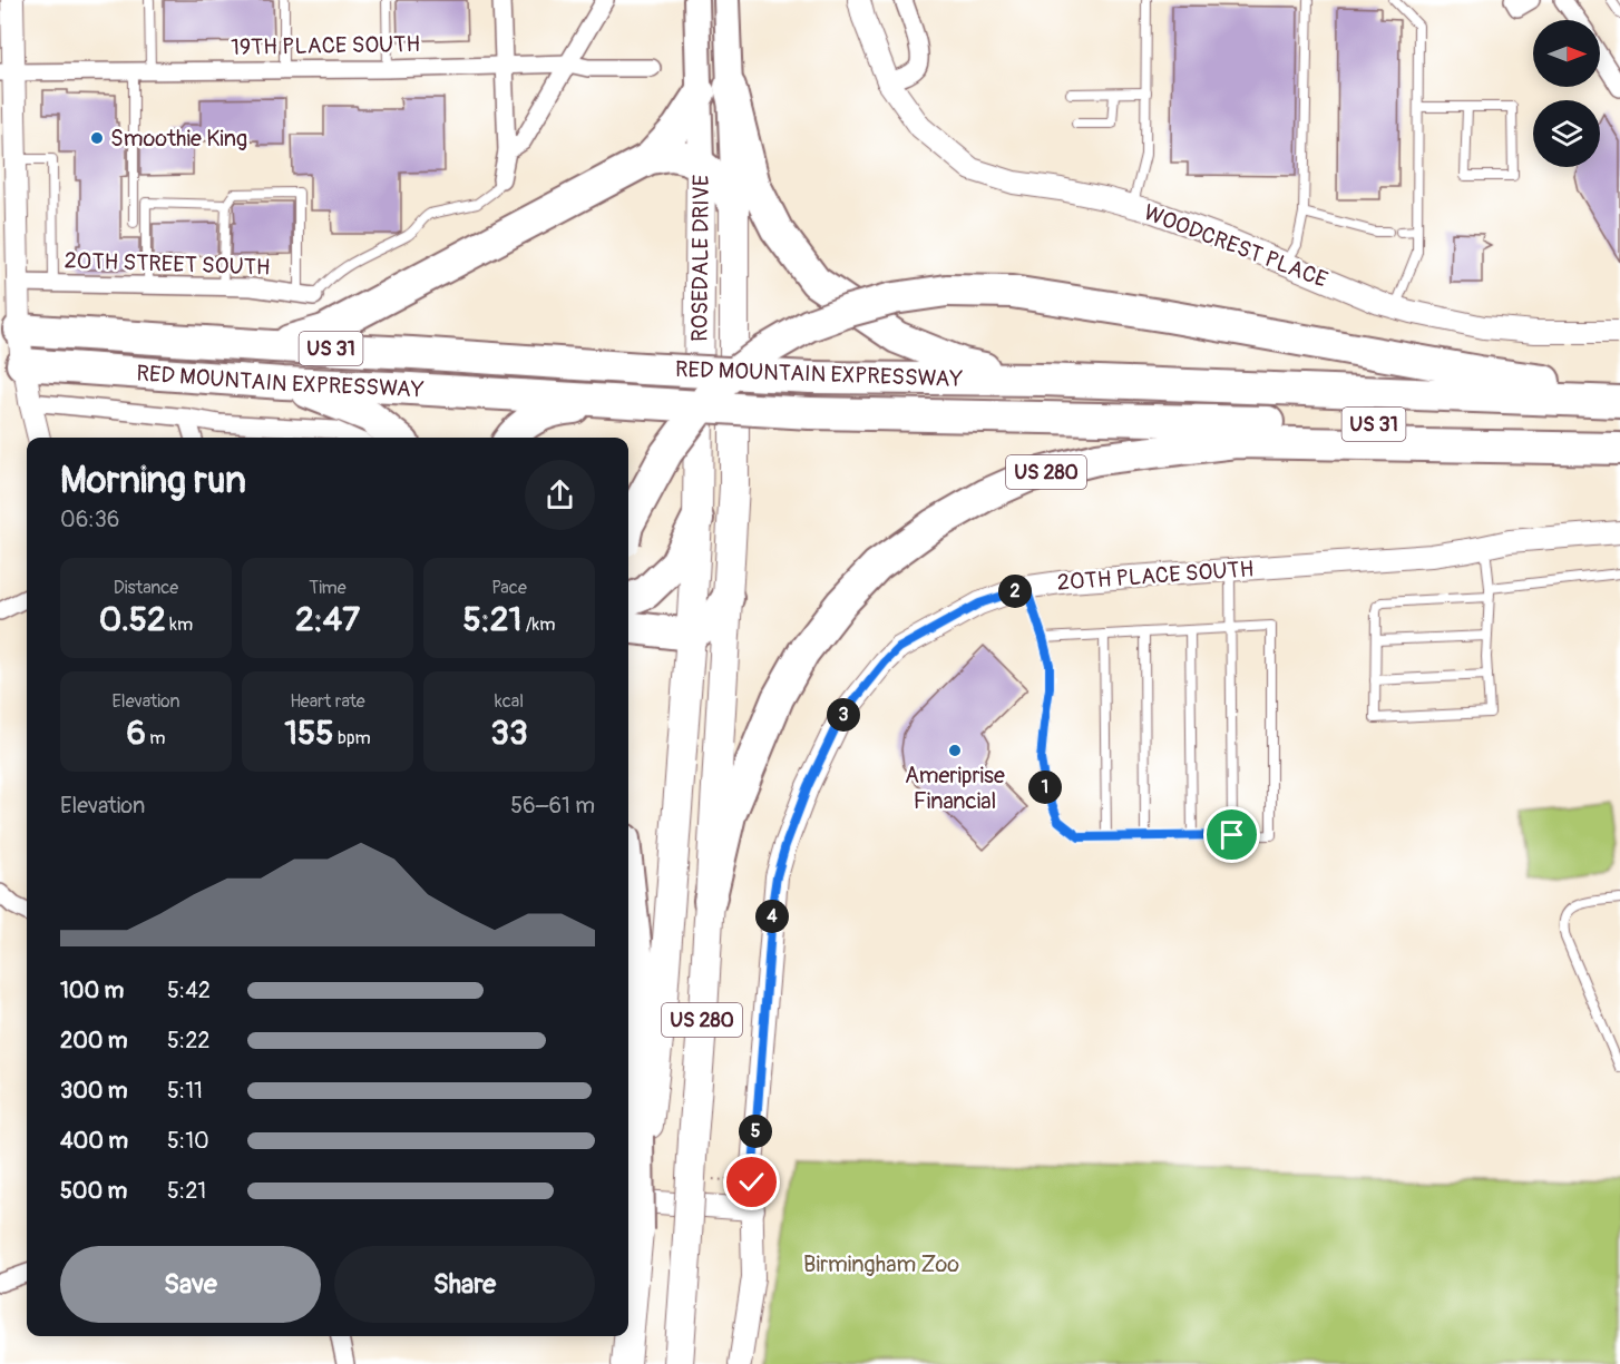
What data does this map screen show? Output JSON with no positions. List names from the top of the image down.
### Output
{
  "streets": {
    "highway": [
      "ROSEDALE DRIVE",
      "US 31",
      "RED MOUNTAIN EXPRESSWAY",
      "US 280"
    ],
    "street": [
      "19TH PLACE SOUTH",
      "WOODCREST PLACE",
      "20TH STREET SOUTH",
      "20TH PLACE SOUTH"
    ]
  },
  "crossings": [
    ["ROSEDALE DRIVE", "US 280"]
  ],
  "parks": ["Birmingham Zoo"],
  "places": ["Smoothie King", "Ameriprise Financial"],
  "north": "right",
  "page": {
    "heading": ["Morning run", "06:36"],
    "stats": [
      ["Distance", "0.52 km"],
      ["Time", "2:47"],
      ["Pace", "5:21 /km"],
      ["Elevation", "6 m"],
      ["Heart rate", "155 bpm"],
      ["kcal", "33"]
    ],
    "pins": [
      "2",
      "3",
      "1",
      "4",
      "5"
    ],
    "chart": ["Elevation", "56–61 m"],
    "list": [
      {
        "name": "100 m",
        "note": "5:42"
      },
      {
        "name": "200 m",
        "note": "5:22"
      },
      {
        "name": "300 m",
        "note": "5:11"
      },
      {
        "name": "400 m",
        "note": "5:10"
      },
      {
        "name": "500 m",
        "note": "5:21"
      }
    ],
    "buttons": ["Save", "Share"]
  }
}
